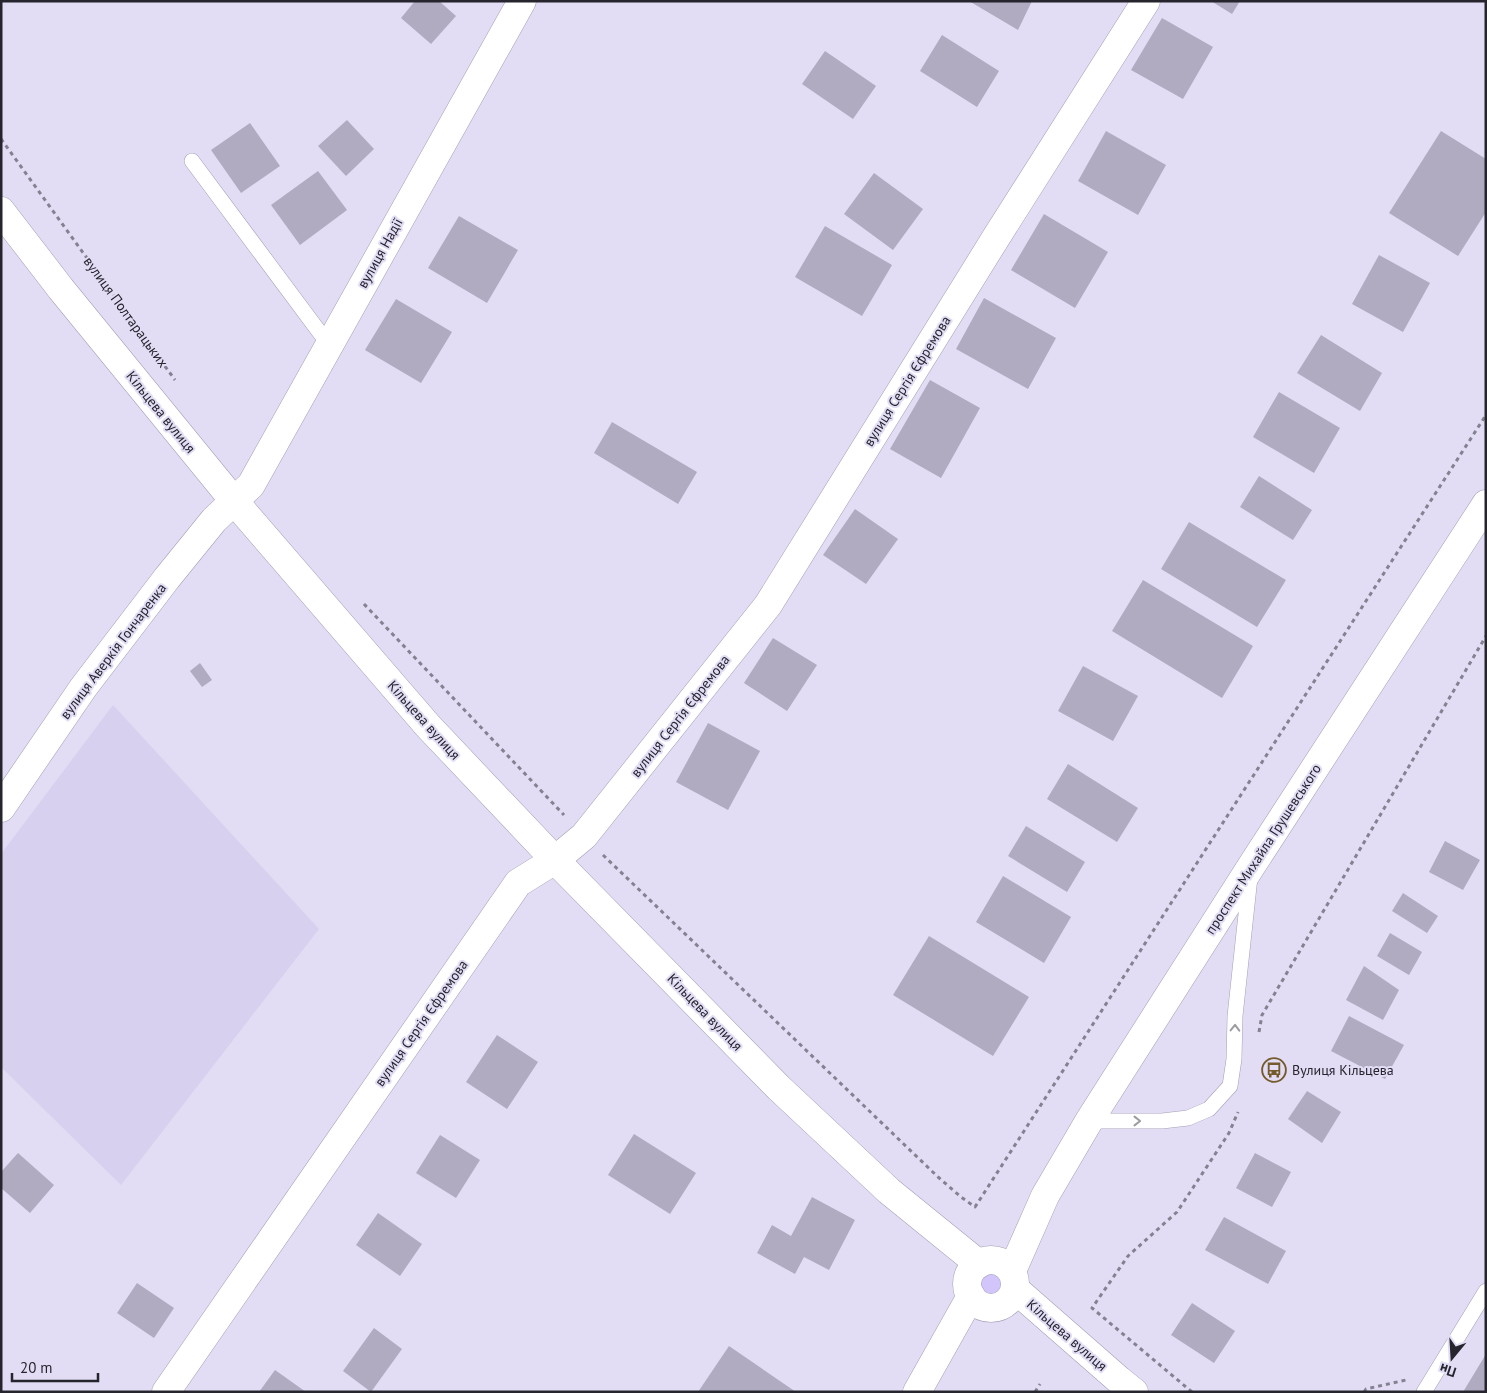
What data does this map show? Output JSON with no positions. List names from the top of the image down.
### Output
{
  "streets": {
    "street": [
      "вулиця Надії",
      "вулиця Сергія Єфремова",
      "Кільцева вулиця",
      "вулиця Аверкія Гончаренка",
      "проспект Михайла Грушевського"
    ],
    "path": ["вулиця Полтарацьких"]
  },
  "crossings": [
    ["вулиця Надії", "Кільцева вулиця"],
    ["вулиця Надії", "вулиця Аверкія Гончаренка"],
    ["вулиця Сергія Єфремова", "Кільцева вулиця"],
    ["Кільцева вулиця", "вулиця Аверкія Гончаренка"],
    ["Кільцева вулиця", "проспект Михайла Грушевського"]
  ],
  "places": {
    "bus stop": ["Вулиця Кільцева"]
  },
  "scale_bar": "20 m",
  "north": "bottom"
}
